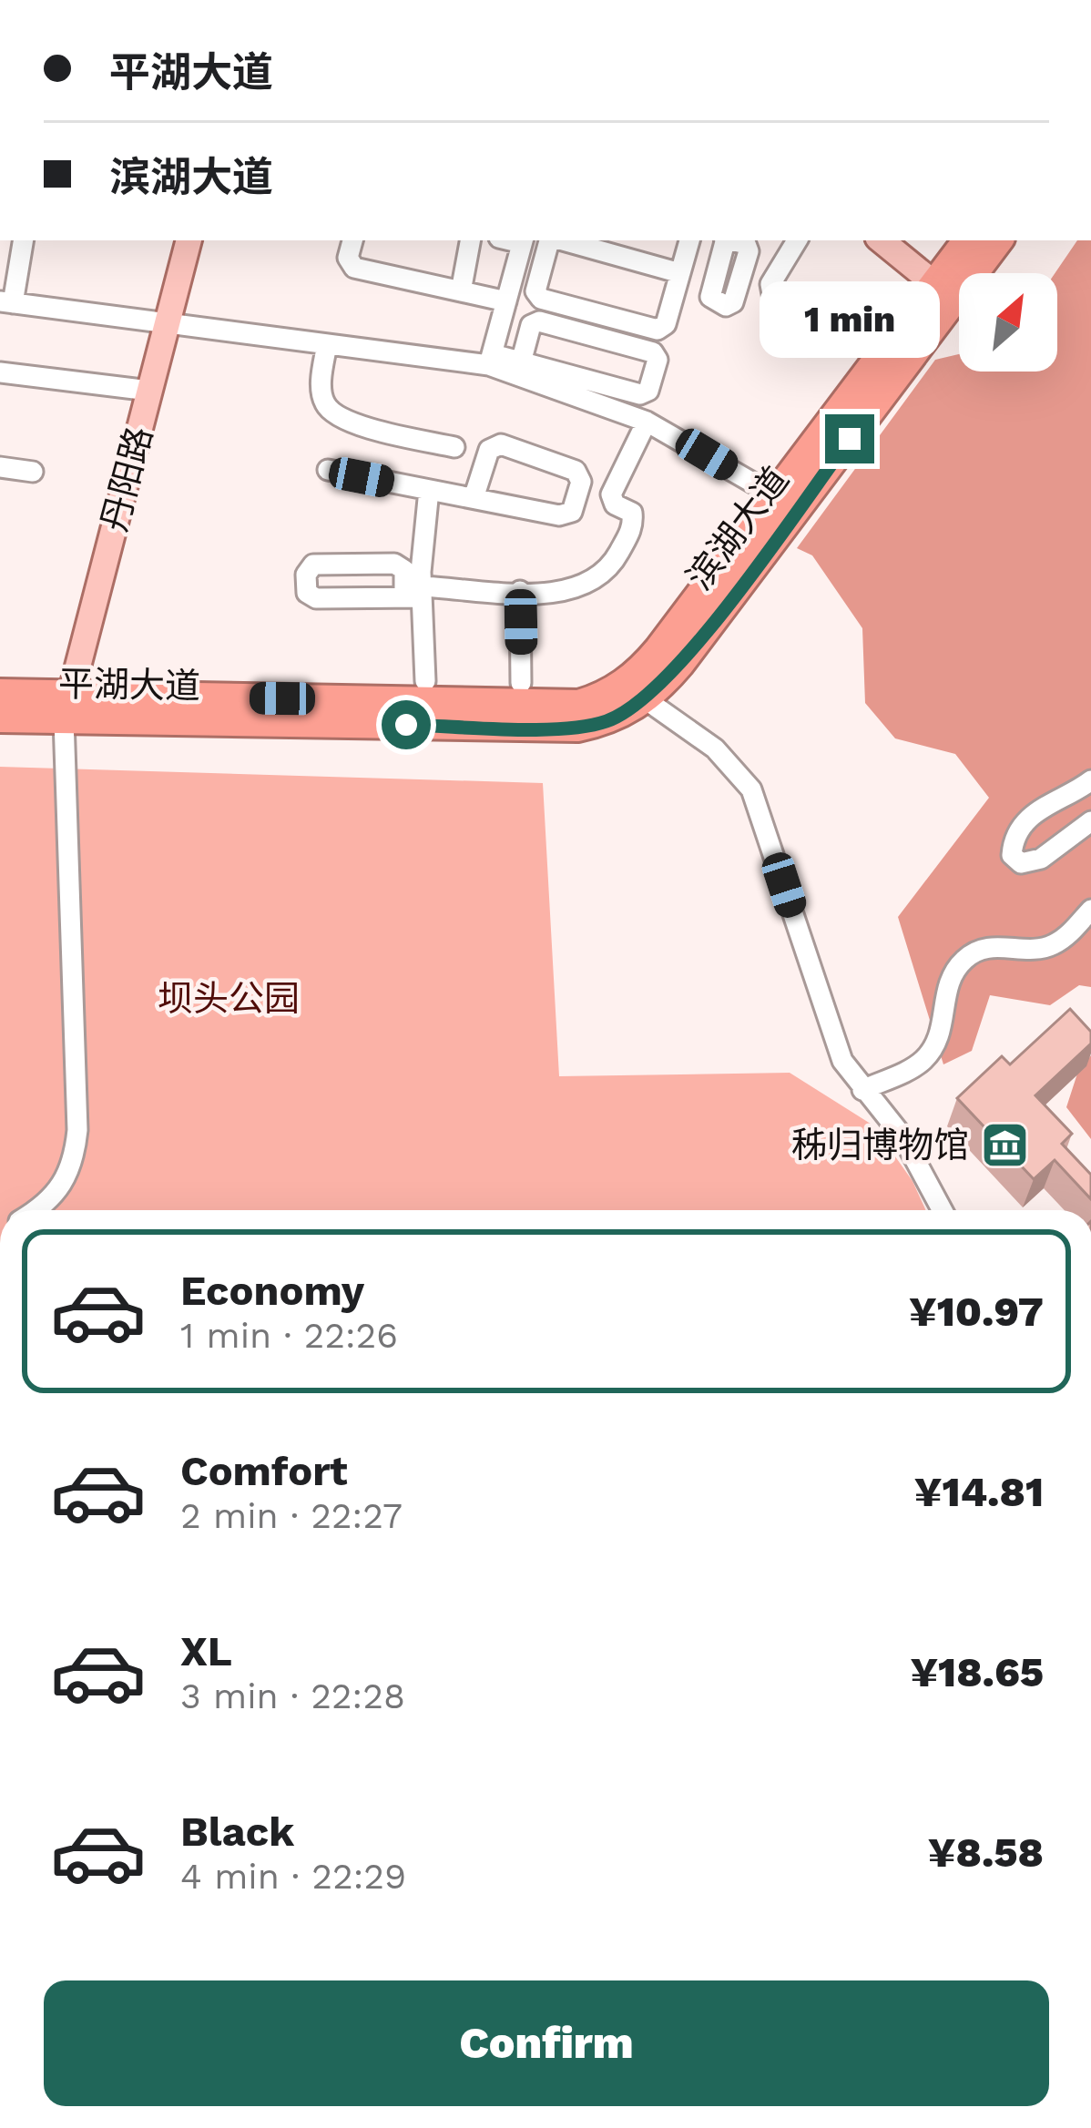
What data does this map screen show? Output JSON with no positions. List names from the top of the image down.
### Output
{
  "streets": {
    "highway": ["滨湖大道", "平湖大道"],
    "main road": ["丹阳路"]
  },
  "crossings": [
    ["丹阳路", "平湖大道"],
    ["滨湖大道", "平湖大道"]
  ],
  "parks": ["坝头公园"],
  "places": {
    "museum": ["秭归博物馆"]
  },
  "north": "top right",
  "page": {
    "banner": ["平湖大道", "滨湖大道"],
    "bubble": "1 min",
    "list": [
      {
        "name": "Economy",
        "note": "1 min · 22:26",
        "value": "¥10.97"
      },
      {
        "name": "Comfort",
        "note": "2 min · 22:27",
        "value": "¥14.81"
      },
      {
        "name": "XL",
        "note": "3 min · 22:28",
        "value": "¥18.65"
      },
      {
        "name": "Black",
        "note": "4 min · 22:29",
        "value": "¥8.58"
      }
    ],
    "buttons": "Confirm"
  }
}
